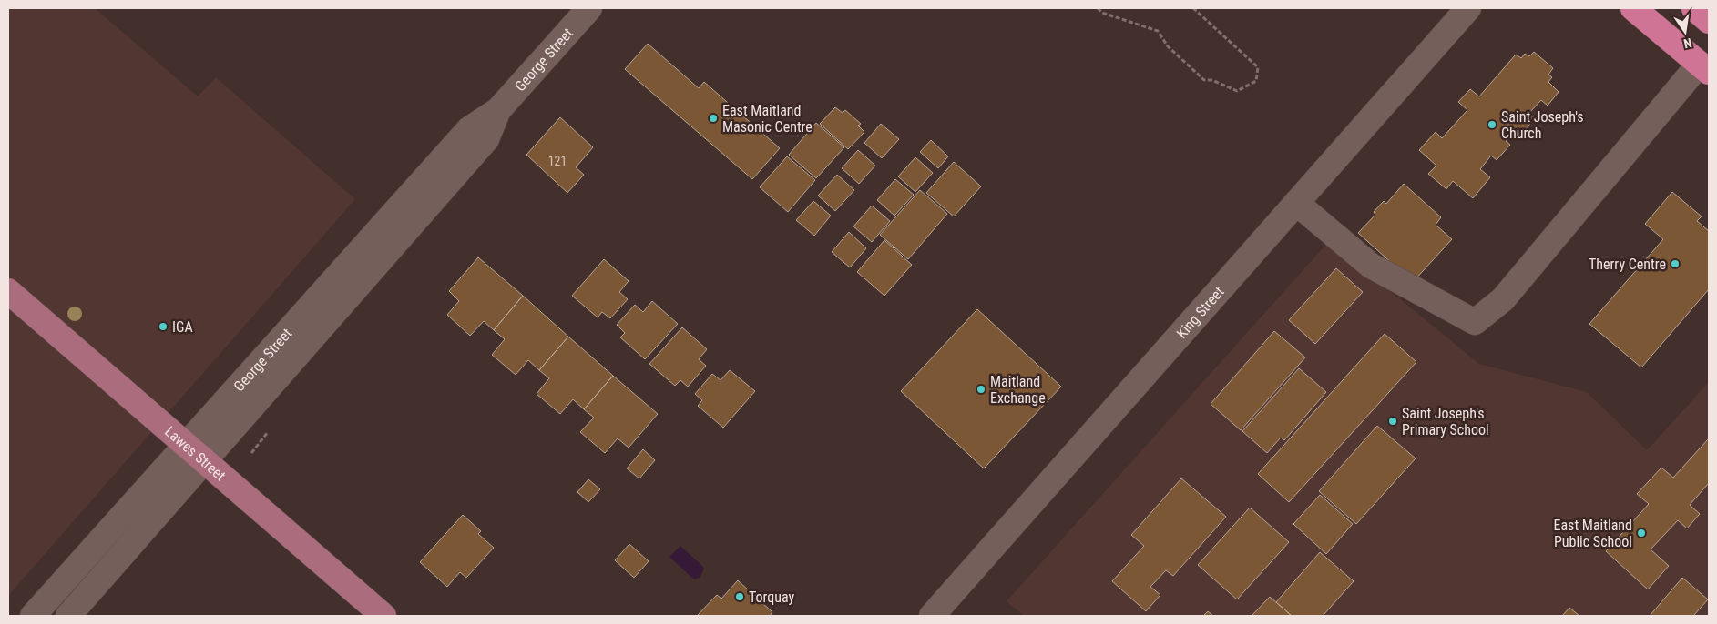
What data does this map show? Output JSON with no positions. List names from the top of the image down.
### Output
{
  "streets": {
    "main road": ["Lawes Street"],
    "street": ["George Street", "King Street"]
  },
  "crossings": [
    ["George Street", "Lawes Street"]
  ],
  "places": [
    "East Maitland Masonic Centre",
    "Saint Joseph's Church",
    "Therry Centre",
    "IGA",
    "Maitland Exchange",
    "Saint Joseph's Primary School",
    "East Maitland Public School",
    "Torquay"
  ],
  "house_numbers": ["121"],
  "north": "bottom"
}
